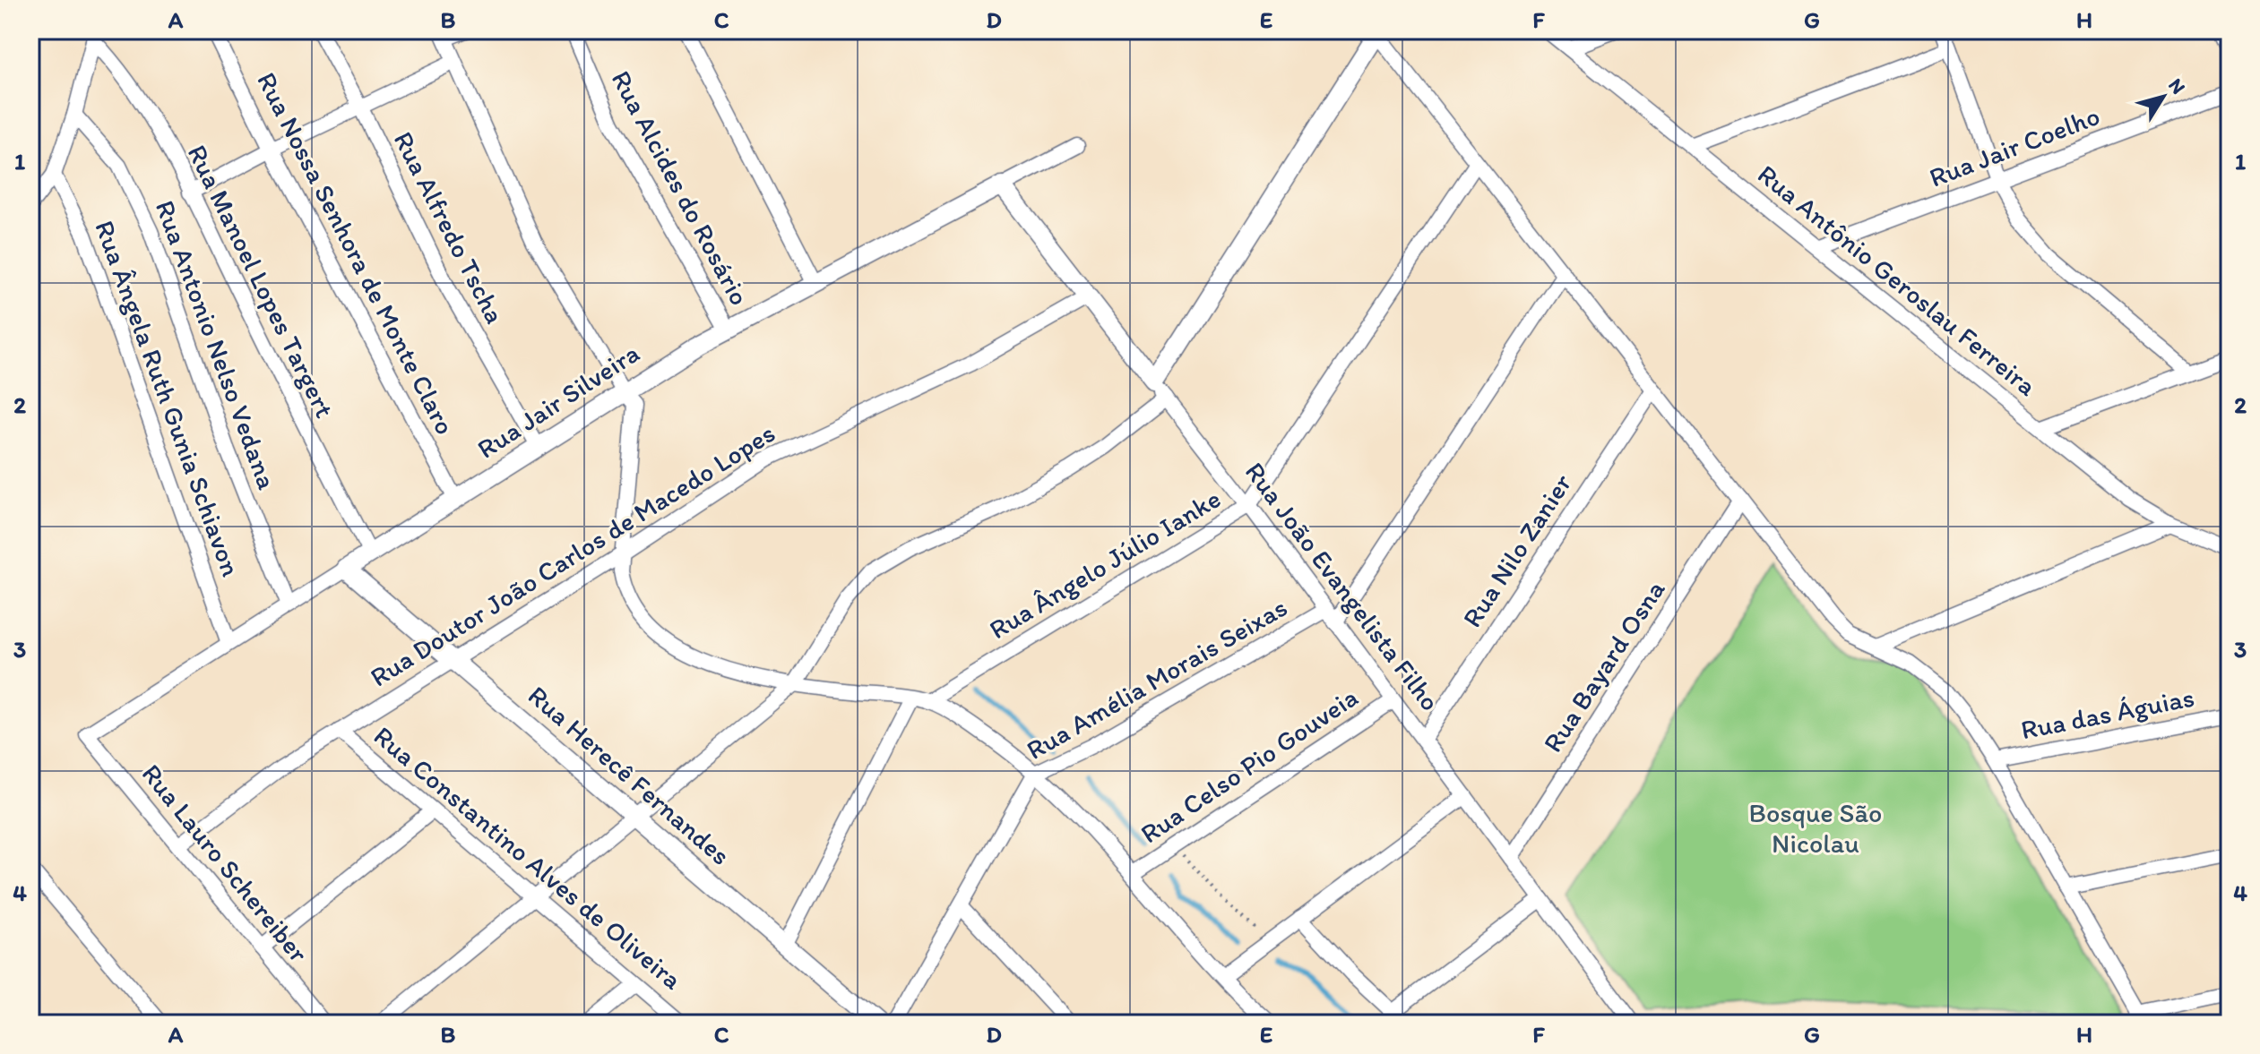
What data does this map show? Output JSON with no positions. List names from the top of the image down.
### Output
{
  "streets": {
    "street": [
      "Rua Jair Coelho",
      "Rua Alcides do Rosário",
      "Rua Alfredo Tscha",
      "Rua Nossa Senhora de Monte Claro",
      "Rua Antônio Geroslau Ferreira",
      "Rua Manoel Lopes Targert",
      "Rua Antonio Nelso Vedana",
      "Rua Ângela Ruth Gunia Schiavon",
      "Rua Jair Silveira",
      "Rua Nilo Zanier",
      "Rua Doutor João Carlos de Macedo Lopes",
      "Rua Ângelo Júlio Ianke",
      "Rua João Evangelista Filho",
      "Rua Bayard Osna",
      "Rua Amélia Morais Seixas",
      "Rua das Águias",
      "Rua Celso Pio Gouveia",
      "Rua Herecê Fernandes",
      "Rua Constantino Alves de Oliveira",
      "Rua Lauro Schereiber"
    ]
  },
  "crossings": [
    ["Rua Jair Coelho", "Rua Antônio Geroslau Ferreira"],
    ["Rua Alcides do Rosário", "Rua Jair Silveira"],
    ["Rua Alfredo Tscha", "Rua Jair Silveira"],
    ["Rua Nossa Senhora de Monte Claro", "Rua Jair Silveira"],
    ["Rua Manoel Lopes Targert", "Rua Jair Silveira"],
    ["Rua Antonio Nelso Vedana", "Rua Jair Silveira"],
    ["Rua Ângela Ruth Gunia Schiavon", "Rua Jair Silveira"],
    ["Rua Jair Silveira", "Rua João Evangelista Filho"],
    ["Rua Jair Silveira", "Rua Herecê Fernandes"],
    ["Rua Jair Silveira", "Rua Lauro Schereiber"],
    ["Rua Nilo Zanier", "Rua João Evangelista Filho"],
    ["Rua Doutor João Carlos de Macedo Lopes", "Rua João Evangelista Filho"],
    ["Rua Doutor João Carlos de Macedo Lopes", "Rua Herecê Fernandes"],
    ["Rua Doutor João Carlos de Macedo Lopes", "Rua Constantino Alves de Oliveira"],
    ["Rua Doutor João Carlos de Macedo Lopes", "Rua Lauro Schereiber"],
    ["Rua Ângelo Júlio Ianke", "Rua João Evangelista Filho"],
    ["Rua João Evangelista Filho", "Rua Bayard Osna"],
    ["Rua João Evangelista Filho", "Rua Amélia Morais Seixas"],
    ["Rua João Evangelista Filho", "Rua Celso Pio Gouveia"]
  ],
  "parks": ["Bosque São Nicolau"],
  "north": "top right",
  "grid": {
    "columns": [
      "A",
      "B",
      "C",
      "D",
      "E",
      "F",
      "G",
      "H"
    ],
    "rows": [
      "1",
      "2",
      "3",
      "4"
    ]
  }
}
